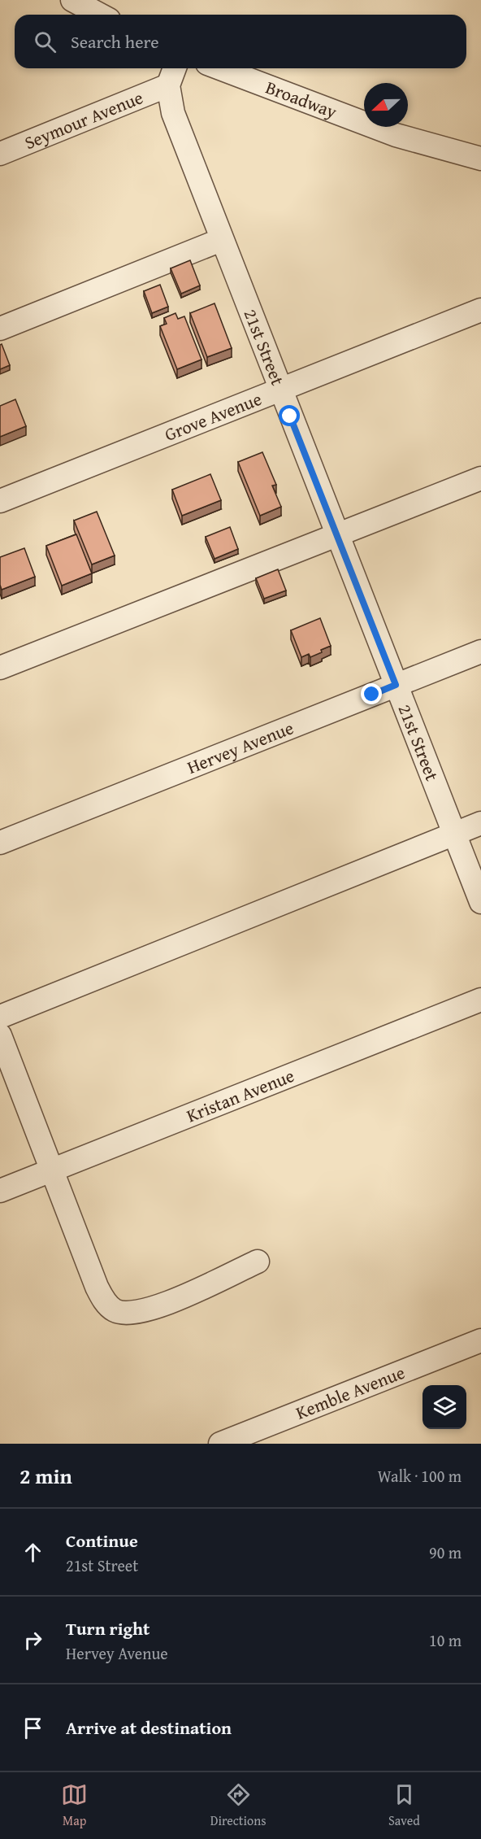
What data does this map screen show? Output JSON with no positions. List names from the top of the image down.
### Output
{
  "streets": {
    "street": [
      "Broadway",
      "Seymour Avenue",
      "21st Street",
      "Grove Avenue",
      "Hervey Avenue",
      "Kristan Avenue",
      "Kemble Avenue"
    ]
  },
  "crossings": [
    ["Seymour Avenue", "21st Street"],
    ["21st Street", "Grove Avenue"],
    ["21st Street", "Hervey Avenue"]
  ],
  "north": "left",
  "page": {
    "search": "Search here",
    "heading": ["2 min", "Walk · 100 m"],
    "list": [
      ["Continue", "21st Street", "90 m"],
      ["Turn right", "Hervey Avenue", "10 m"],
      "Arrive at destination"
    ],
    "nav": ["Map", "Directions", "Saved"]
  }
}
